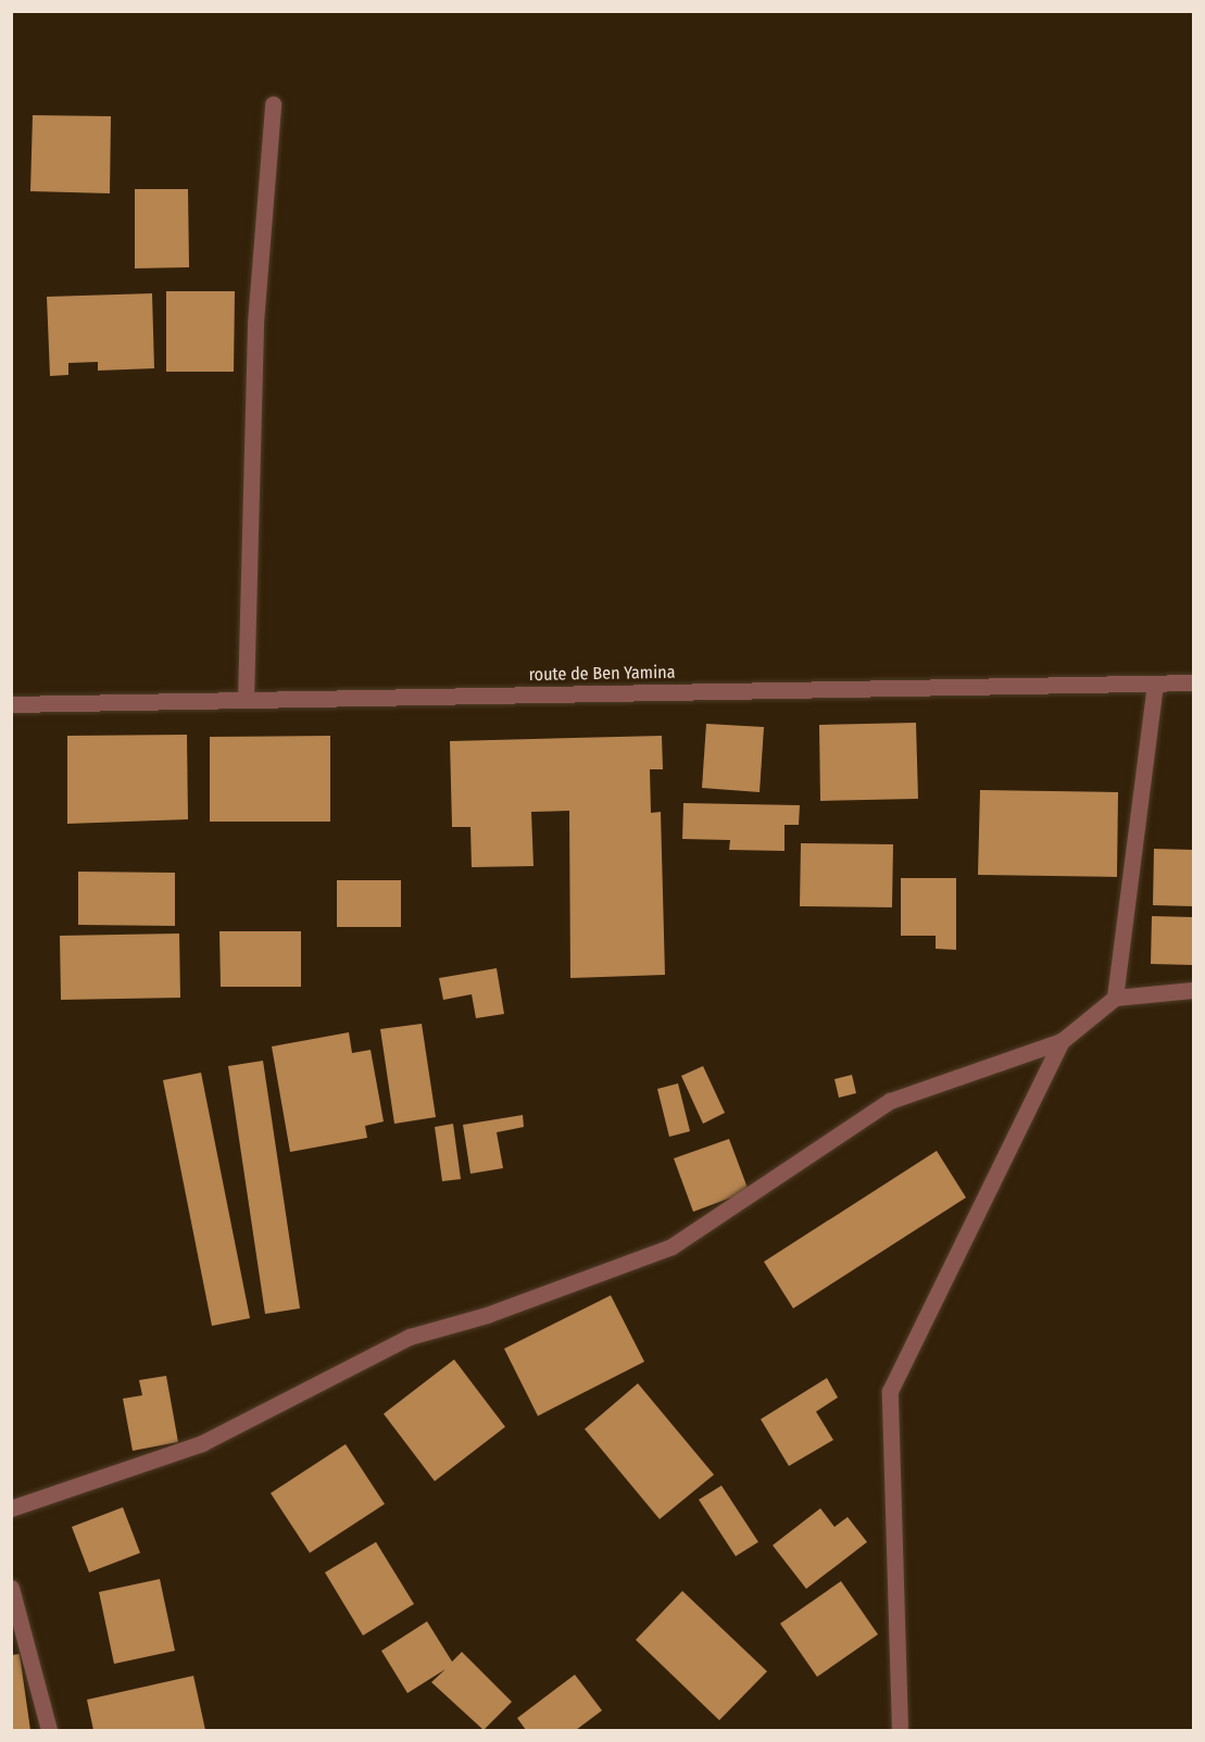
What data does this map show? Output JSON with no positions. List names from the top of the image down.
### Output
{
  "streets": {
    "street": ["route de Ben Yamina"]
  }
}
